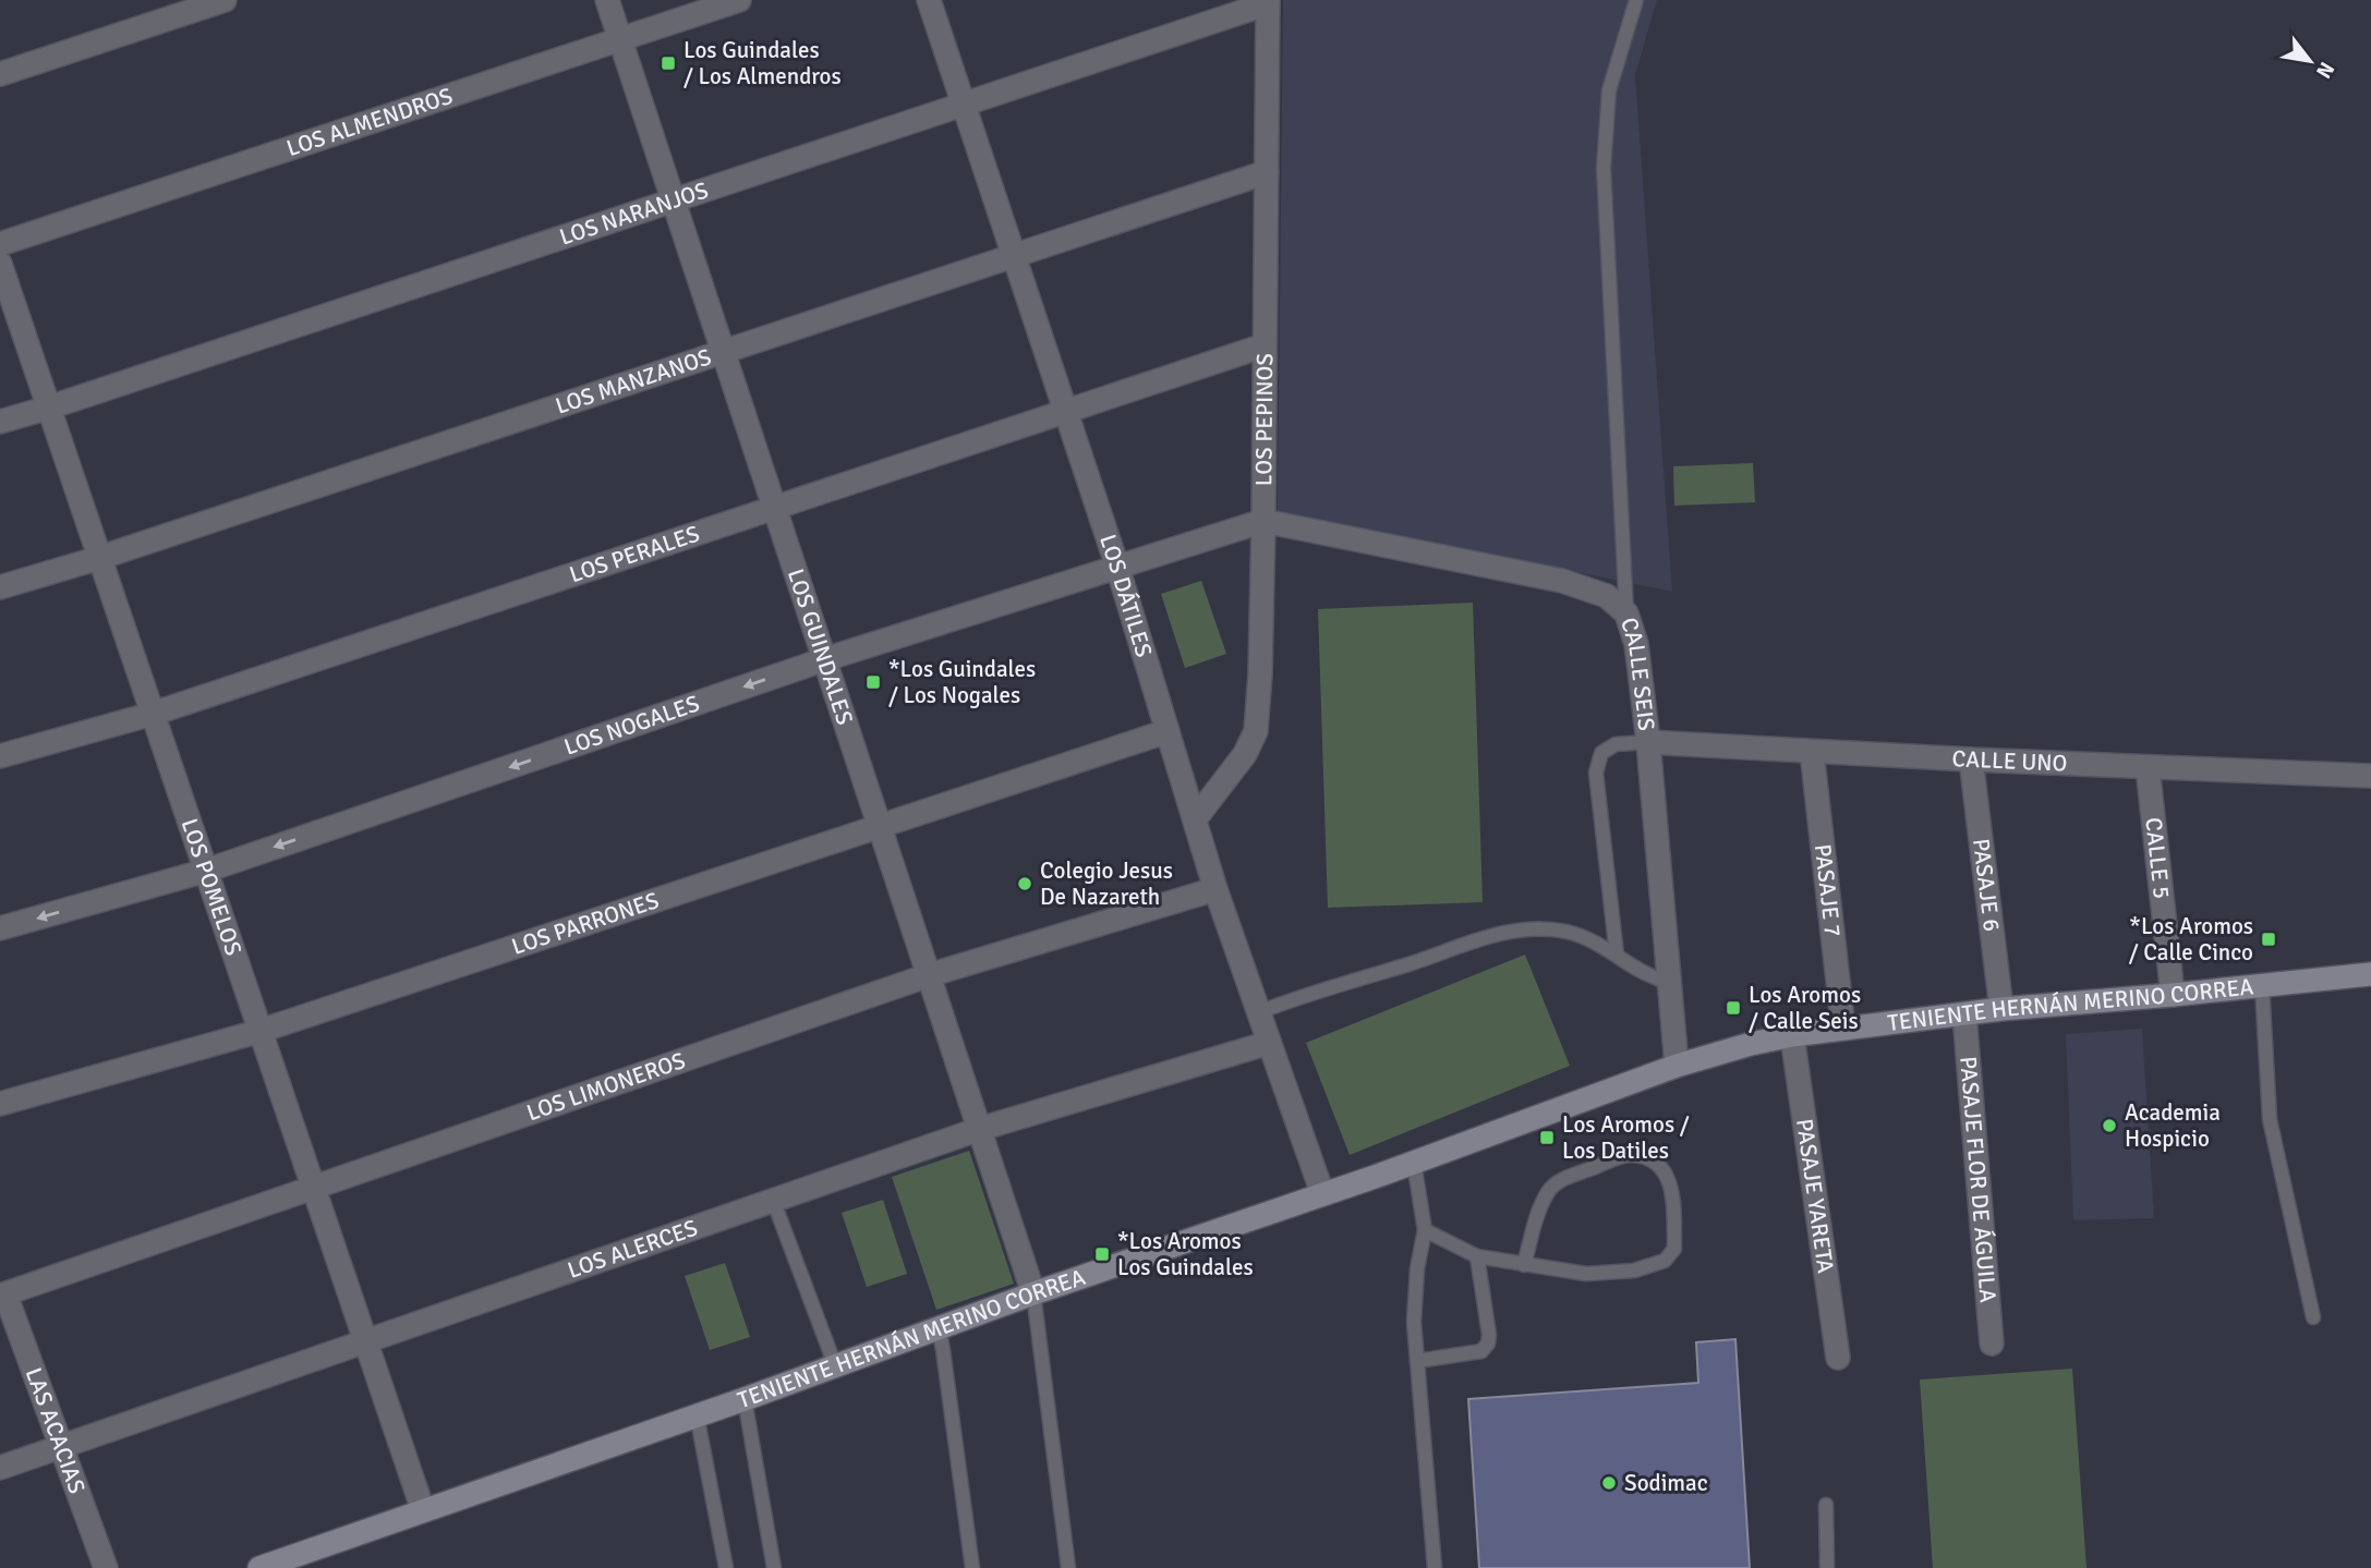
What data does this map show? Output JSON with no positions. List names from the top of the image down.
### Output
{
  "streets": {
    "street": [
      "LOS ALMENDROS",
      "LOS NARANJOS",
      "LOS MANZANOS",
      "LOS PEPINOS",
      "LOS PERALES",
      "LOS DÁTILES",
      "LOS GUINDALES",
      "CALLE SEIS",
      "LOS NOGALES",
      "CALLE UNO",
      "CALLE 5",
      "PASAJE 6",
      "LOS POMELOS",
      "PASAJE 7",
      "LOS PARRONES",
      "TENIENTE HERNÁN MERINO CORREA",
      "LOS LIMONEROS",
      "PASAJE FLOR DE ÁGUILA",
      "PASAJE YARETA",
      "LOS ALERCES",
      "LAS ACACIAS"
    ]
  },
  "crossings": [
    ["LOS ALMENDROS", "LOS GUINDALES"],
    ["LOS NARANJOS", "LOS PEPINOS"],
    ["LOS NARANJOS", "LOS DÁTILES"],
    ["LOS NARANJOS", "LOS GUINDALES"],
    ["LOS NARANJOS", "LOS POMELOS"],
    ["LOS MANZANOS", "LOS PEPINOS"],
    ["LOS MANZANOS", "LOS DÁTILES"],
    ["LOS MANZANOS", "LOS GUINDALES"],
    ["LOS MANZANOS", "LOS POMELOS"],
    ["LOS PEPINOS", "LOS PERALES"],
    ["LOS PEPINOS", "LOS DÁTILES"],
    ["LOS PEPINOS", "CALLE SEIS"],
    ["LOS PEPINOS", "LOS NOGALES"],
    ["LOS PERALES", "LOS DÁTILES"],
    ["LOS PERALES", "LOS GUINDALES"],
    ["LOS PERALES", "LOS POMELOS"],
    ["LOS DÁTILES", "LOS NOGALES"],
    ["LOS DÁTILES", "LOS PARRONES"],
    ["LOS DÁTILES", "TENIENTE HERNÁN MERINO CORREA"],
    ["LOS DÁTILES", "LOS LIMONEROS"],
    ["LOS DÁTILES", "LOS ALERCES"],
    ["LOS GUINDALES", "LOS NOGALES"],
    ["LOS GUINDALES", "LOS PARRONES"],
    ["LOS GUINDALES", "TENIENTE HERNÁN MERINO CORREA"],
    ["LOS GUINDALES", "LOS LIMONEROS"],
    ["LOS GUINDALES", "LOS ALERCES"],
    ["CALLE SEIS", "LOS NOGALES"],
    ["CALLE SEIS", "CALLE UNO"],
    ["CALLE SEIS", "TENIENTE HERNÁN MERINO CORREA"],
    ["LOS NOGALES", "LOS POMELOS"],
    ["CALLE UNO", "CALLE 5"],
    ["CALLE UNO", "PASAJE 6"],
    ["CALLE UNO", "PASAJE 7"],
    ["CALLE 5", "TENIENTE HERNÁN MERINO CORREA"],
    ["PASAJE 6", "TENIENTE HERNÁN MERINO CORREA"],
    ["LOS POMELOS", "LOS PARRONES"],
    ["LOS POMELOS", "TENIENTE HERNÁN MERINO CORREA"],
    ["LOS POMELOS", "LOS LIMONEROS"],
    ["LOS POMELOS", "LOS ALERCES"],
    ["PASAJE 7", "TENIENTE HERNÁN MERINO CORREA"],
    ["TENIENTE HERNÁN MERINO CORREA", "PASAJE FLOR DE ÁGUILA"],
    ["TENIENTE HERNÁN MERINO CORREA", "PASAJE YARETA"],
    ["LOS LIMONEROS", "LAS ACACIAS"],
    ["LOS ALERCES", "LAS ACACIAS"]
  ],
  "one_way": ["LOS NOGALES"],
  "places": {
    "transit": [
      "Los Guindales / Los Almendros",
      "*Los Guindales / Los Nogales",
      "*Los Aromos / Calle Cinco",
      "Los Aromos / Calle Seis",
      "Los Aromos / Los Datiles",
      "*Los Aromos Los Guindales"
    ],
    "other": ["Colegio Jesus De Nazareth", "Academia Hospicio", "Sodimac"]
  },
  "north": "bottom right"
}
